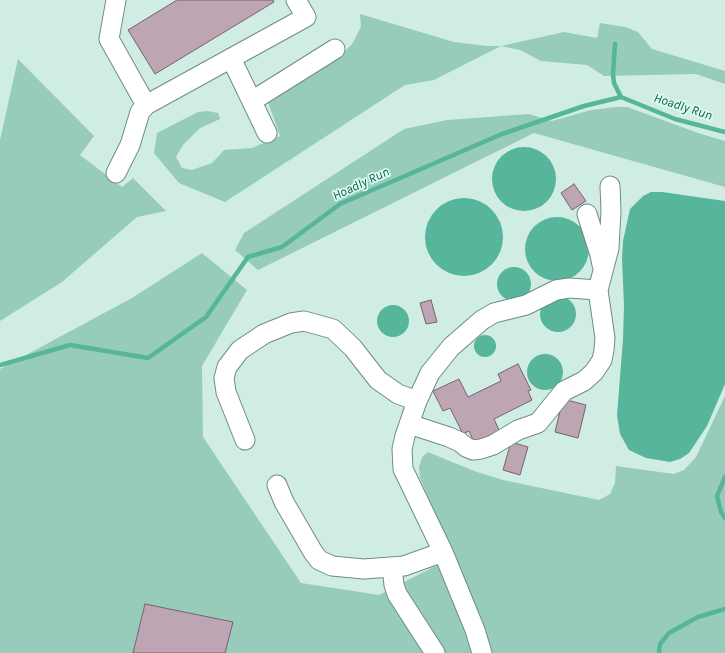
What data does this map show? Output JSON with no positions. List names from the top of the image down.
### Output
{
  "water": ["Hoadly Run"]
}
